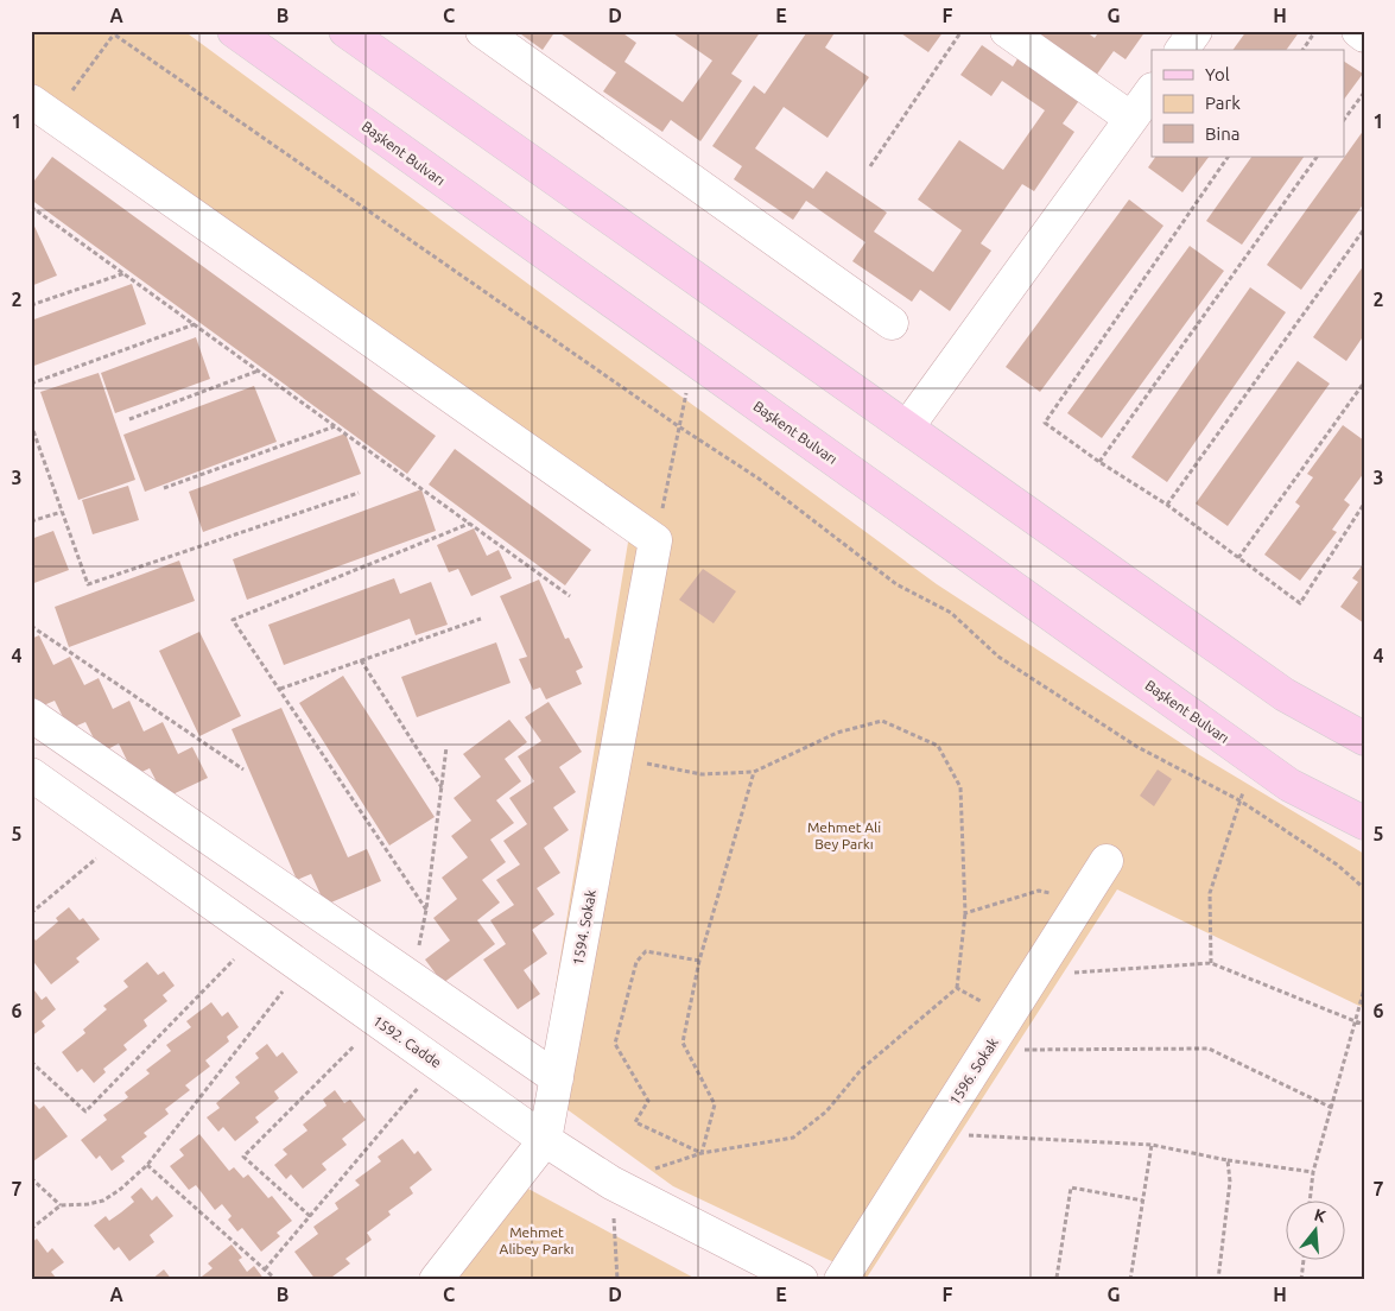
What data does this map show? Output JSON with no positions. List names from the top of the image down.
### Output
{
  "streets": {
    "main road": ["Başkent Bulvarı"],
    "street": ["1594. Sokak", "1592. Cadde", "1596. Sokak"]
  },
  "crossings": [
    ["1594. Sokak", "1592. Cadde"]
  ],
  "parks": ["Mehmet Ali Bey Parkı", "Mehmet Alibey Parkı"],
  "legend": ["Yol", "Park", "Bina"],
  "north": "top",
  "grid": {
    "columns": [
      "A",
      "B",
      "C",
      "D",
      "E",
      "F",
      "G",
      "H"
    ],
    "rows": [
      "1",
      "2",
      "3",
      "4",
      "5",
      "6",
      "7"
    ]
  }
}
